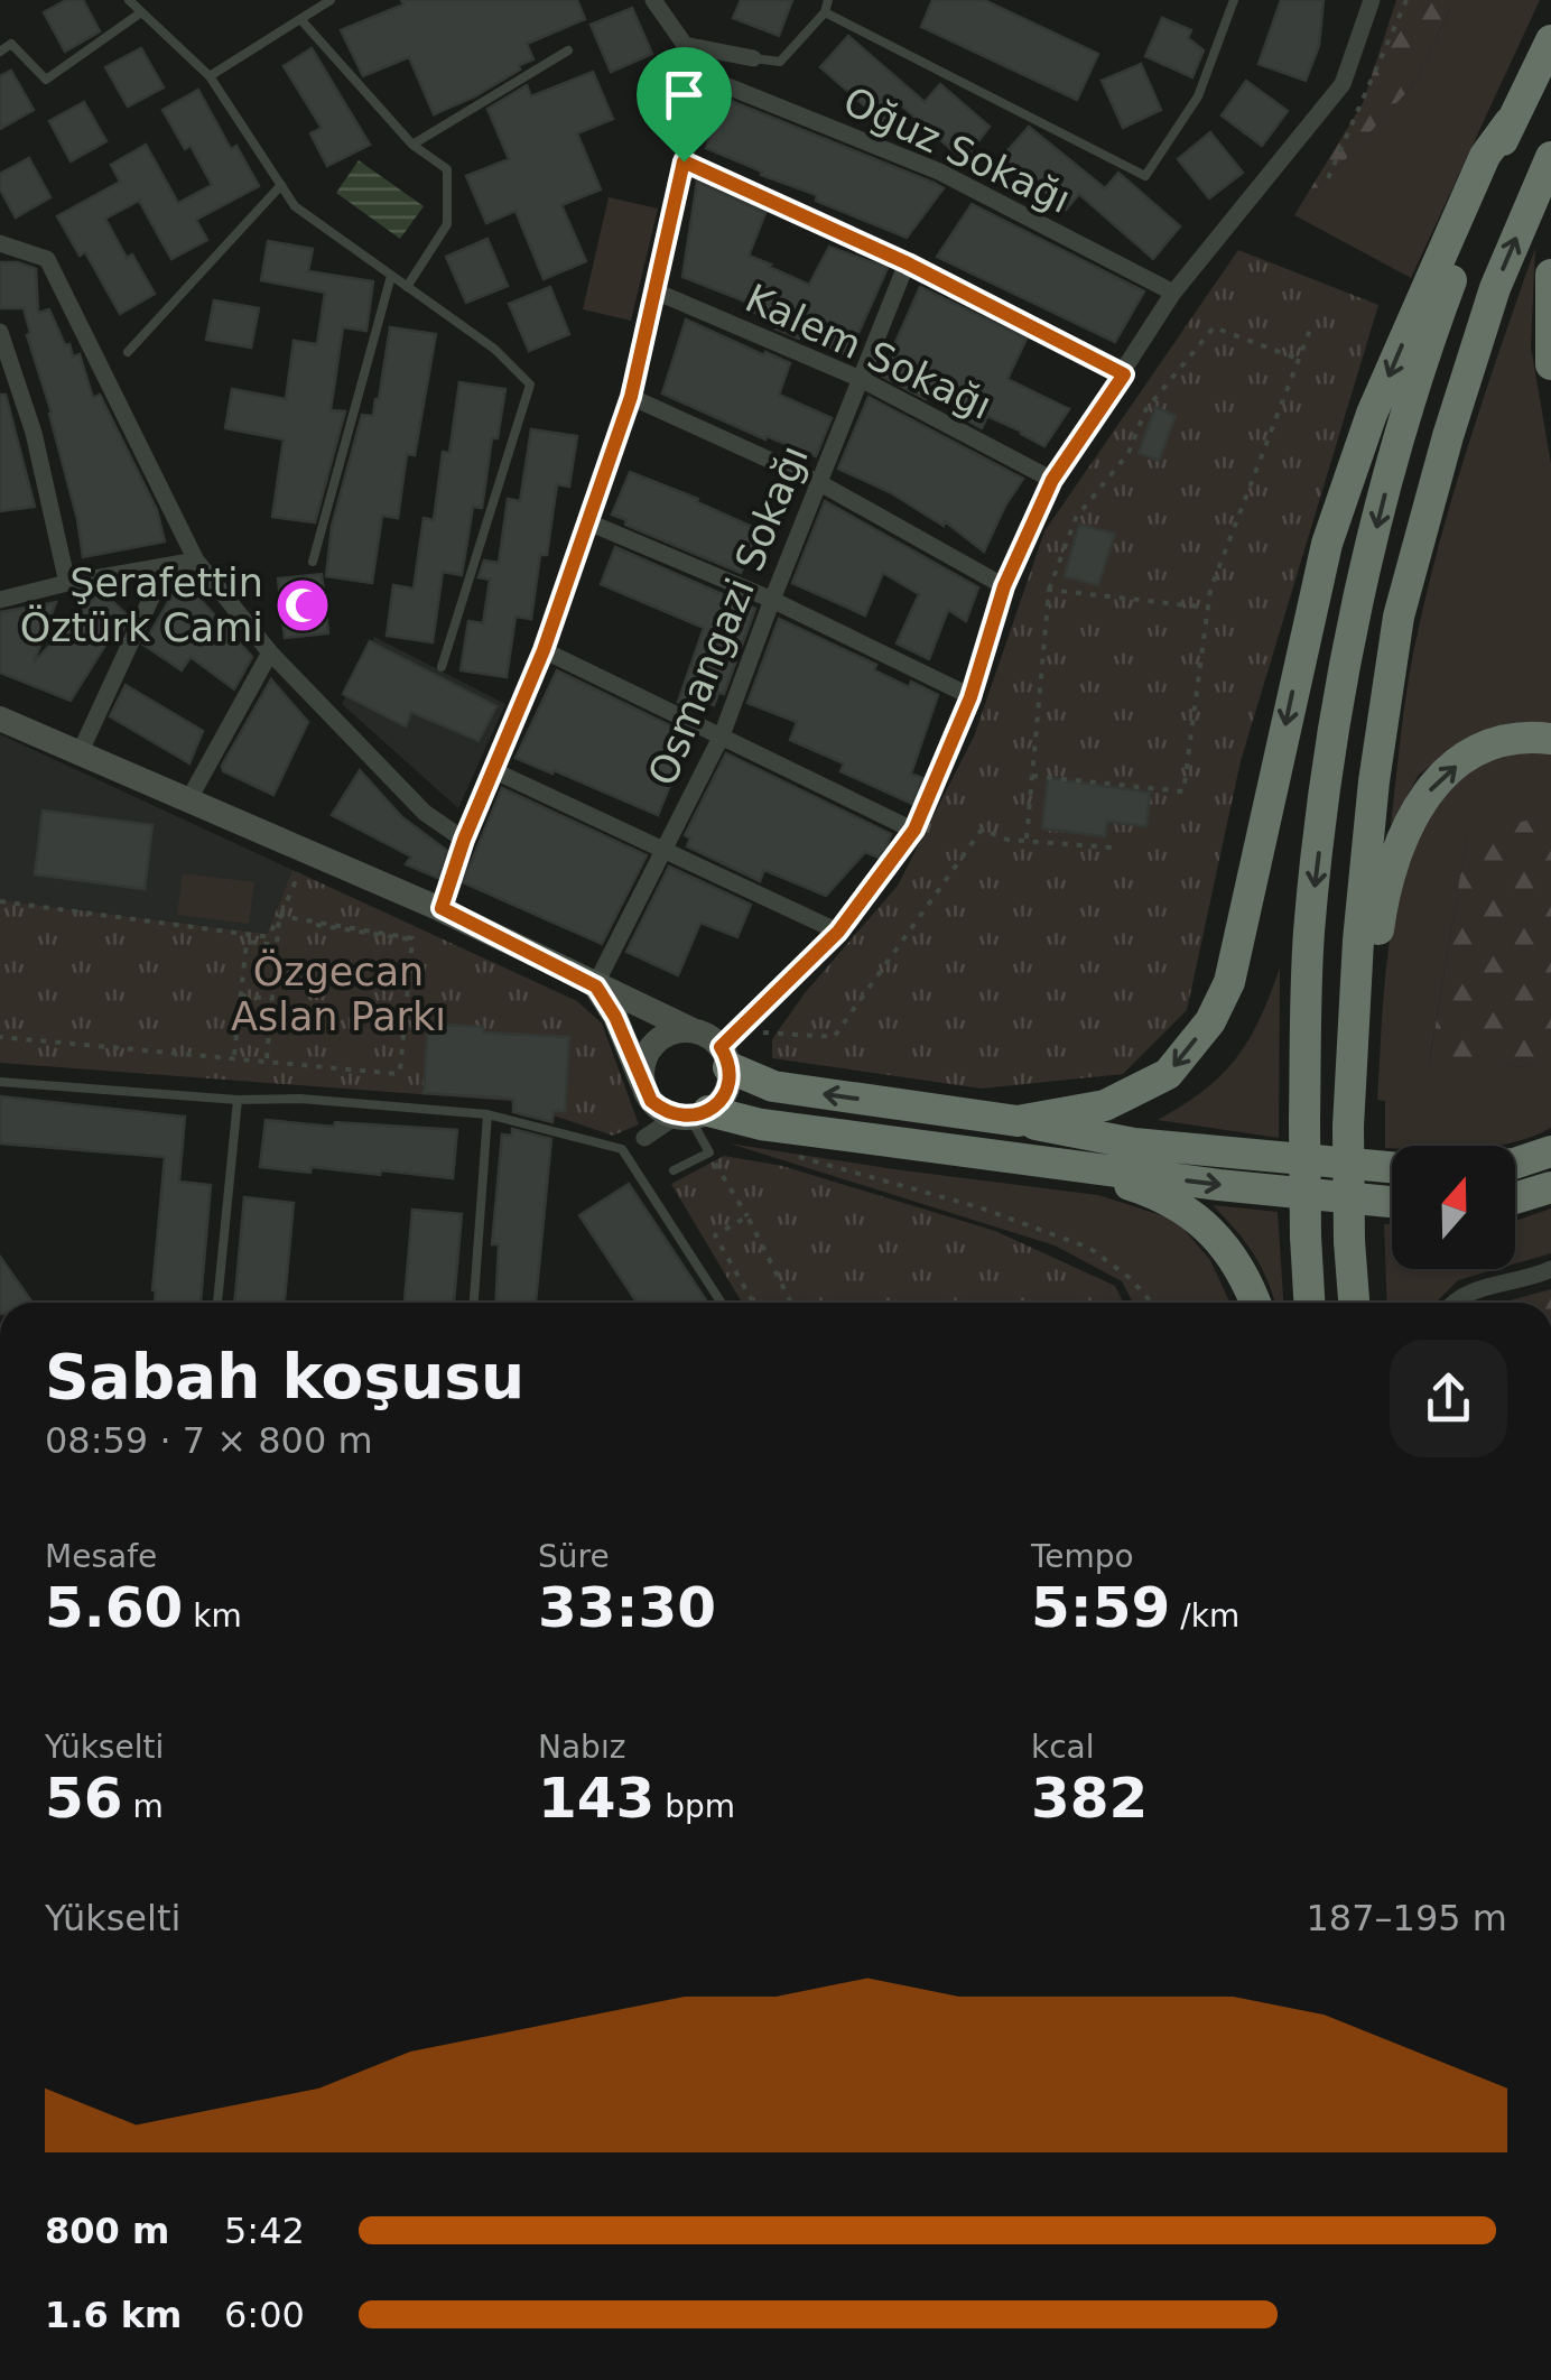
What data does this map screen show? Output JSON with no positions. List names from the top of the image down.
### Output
{
  "streets": {
    "street": ["Oğuz Sokağı", "Kalem Sokağı", "Osmangazi Sokağı"]
  },
  "crossings": [
    ["Kalem Sokağı", "Osmangazi Sokağı"]
  ],
  "parks": ["Özgecan Aslan Parkı"],
  "places": {
    "mosque": ["Şerafettin Öztürk Cami"]
  },
  "north": "top",
  "page": {
    "heading": ["Sabah koşusu", "08:59 · 7 × 800 m"],
    "stats": [
      ["Mesafe", "5.60 km"],
      ["Süre", "33:30"],
      ["Tempo", "5:59 /km"],
      ["Yükselti", "56 m"],
      ["Nabız", "143 bpm"],
      ["kcal", "382"]
    ],
    "chart": ["Yükselti", "187–195 m"],
    "list": [
      {
        "name": "800 m",
        "note": "5:42"
      },
      {
        "name": "1.6 km",
        "note": "6:00"
      }
    ]
  }
}
